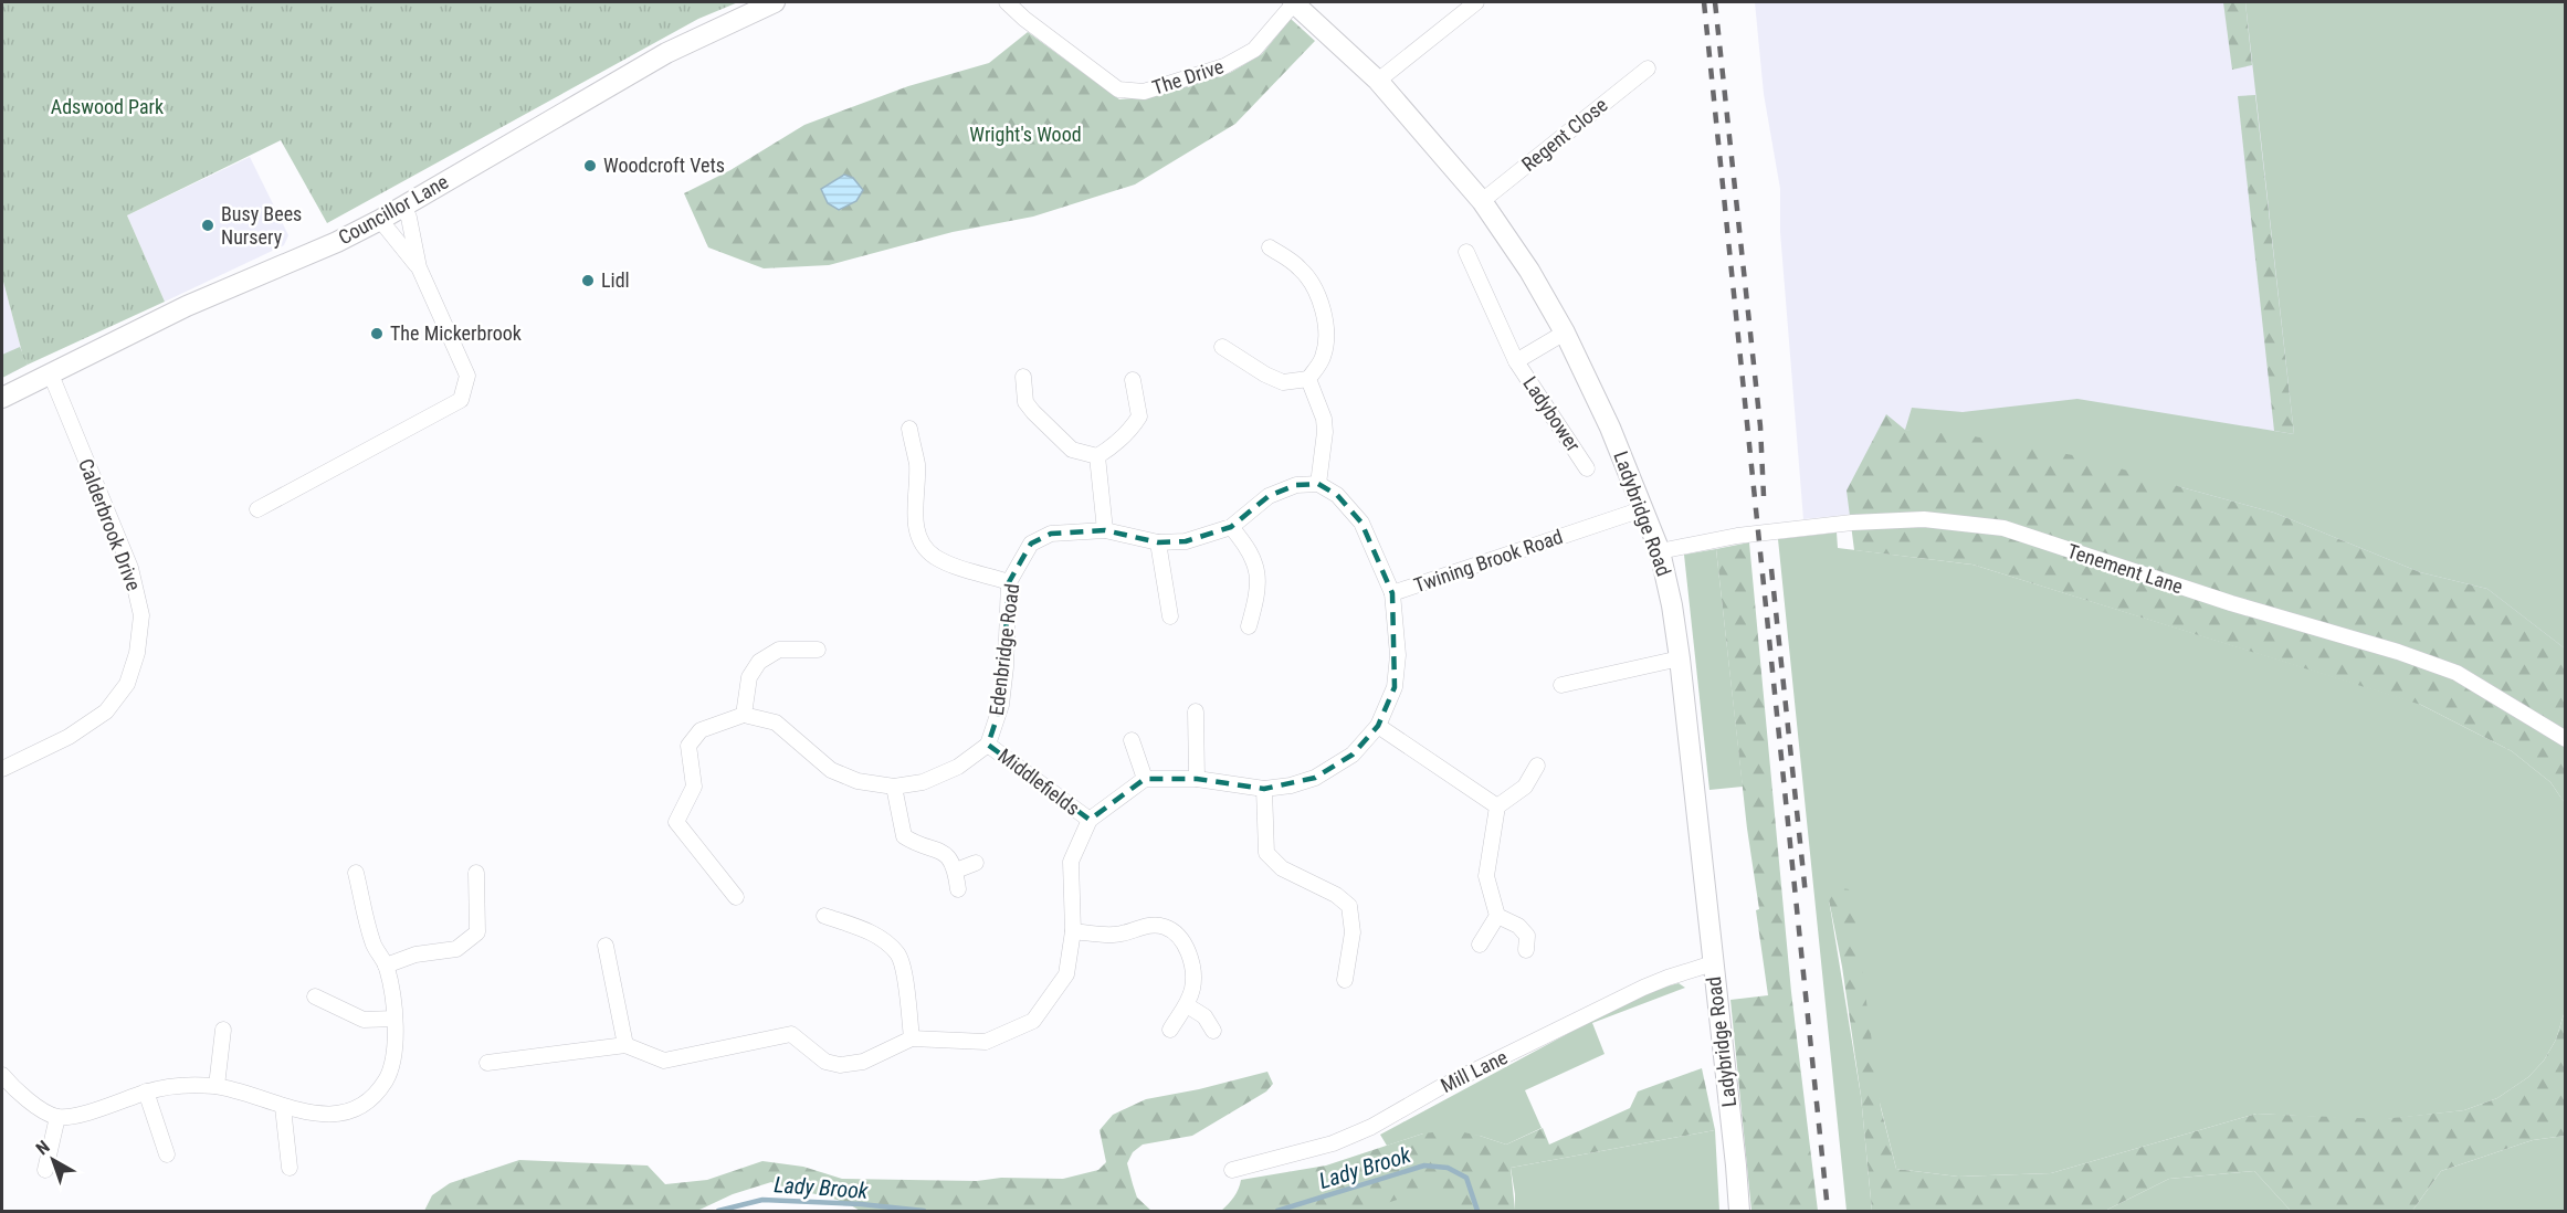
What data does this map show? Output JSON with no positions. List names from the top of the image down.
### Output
{
  "streets": {
    "street": [
      "The Drive",
      "Regent Close",
      "Councillor Lane",
      "Ladybower",
      "Ladybridge Road",
      "Calderbrook Drive",
      "Twining Brook Road",
      "Tenement Lane",
      "Edenbridge Road",
      "Middlefields",
      "Mill Lane"
    ]
  },
  "crossings": [
    ["The Drive", "Ladybridge Road"],
    ["Regent Close", "Ladybridge Road"],
    ["Councillor Lane", "Calderbrook Drive"],
    ["Ladybower", "Ladybridge Road"],
    ["Ladybridge Road", "Twining Brook Road"],
    ["Ladybridge Road", "Tenement Lane"],
    ["Ladybridge Road", "Mill Lane"],
    ["Edenbridge Road", "Middlefields"]
  ],
  "water": ["Lady Brook"],
  "parks": ["Adswood Park", "Wright's Wood"],
  "places": [
    "Woodcroft Vets",
    "Busy Bees Nursery",
    "Lidl",
    "The Mickerbrook"
  ],
  "north": "top left"
}
